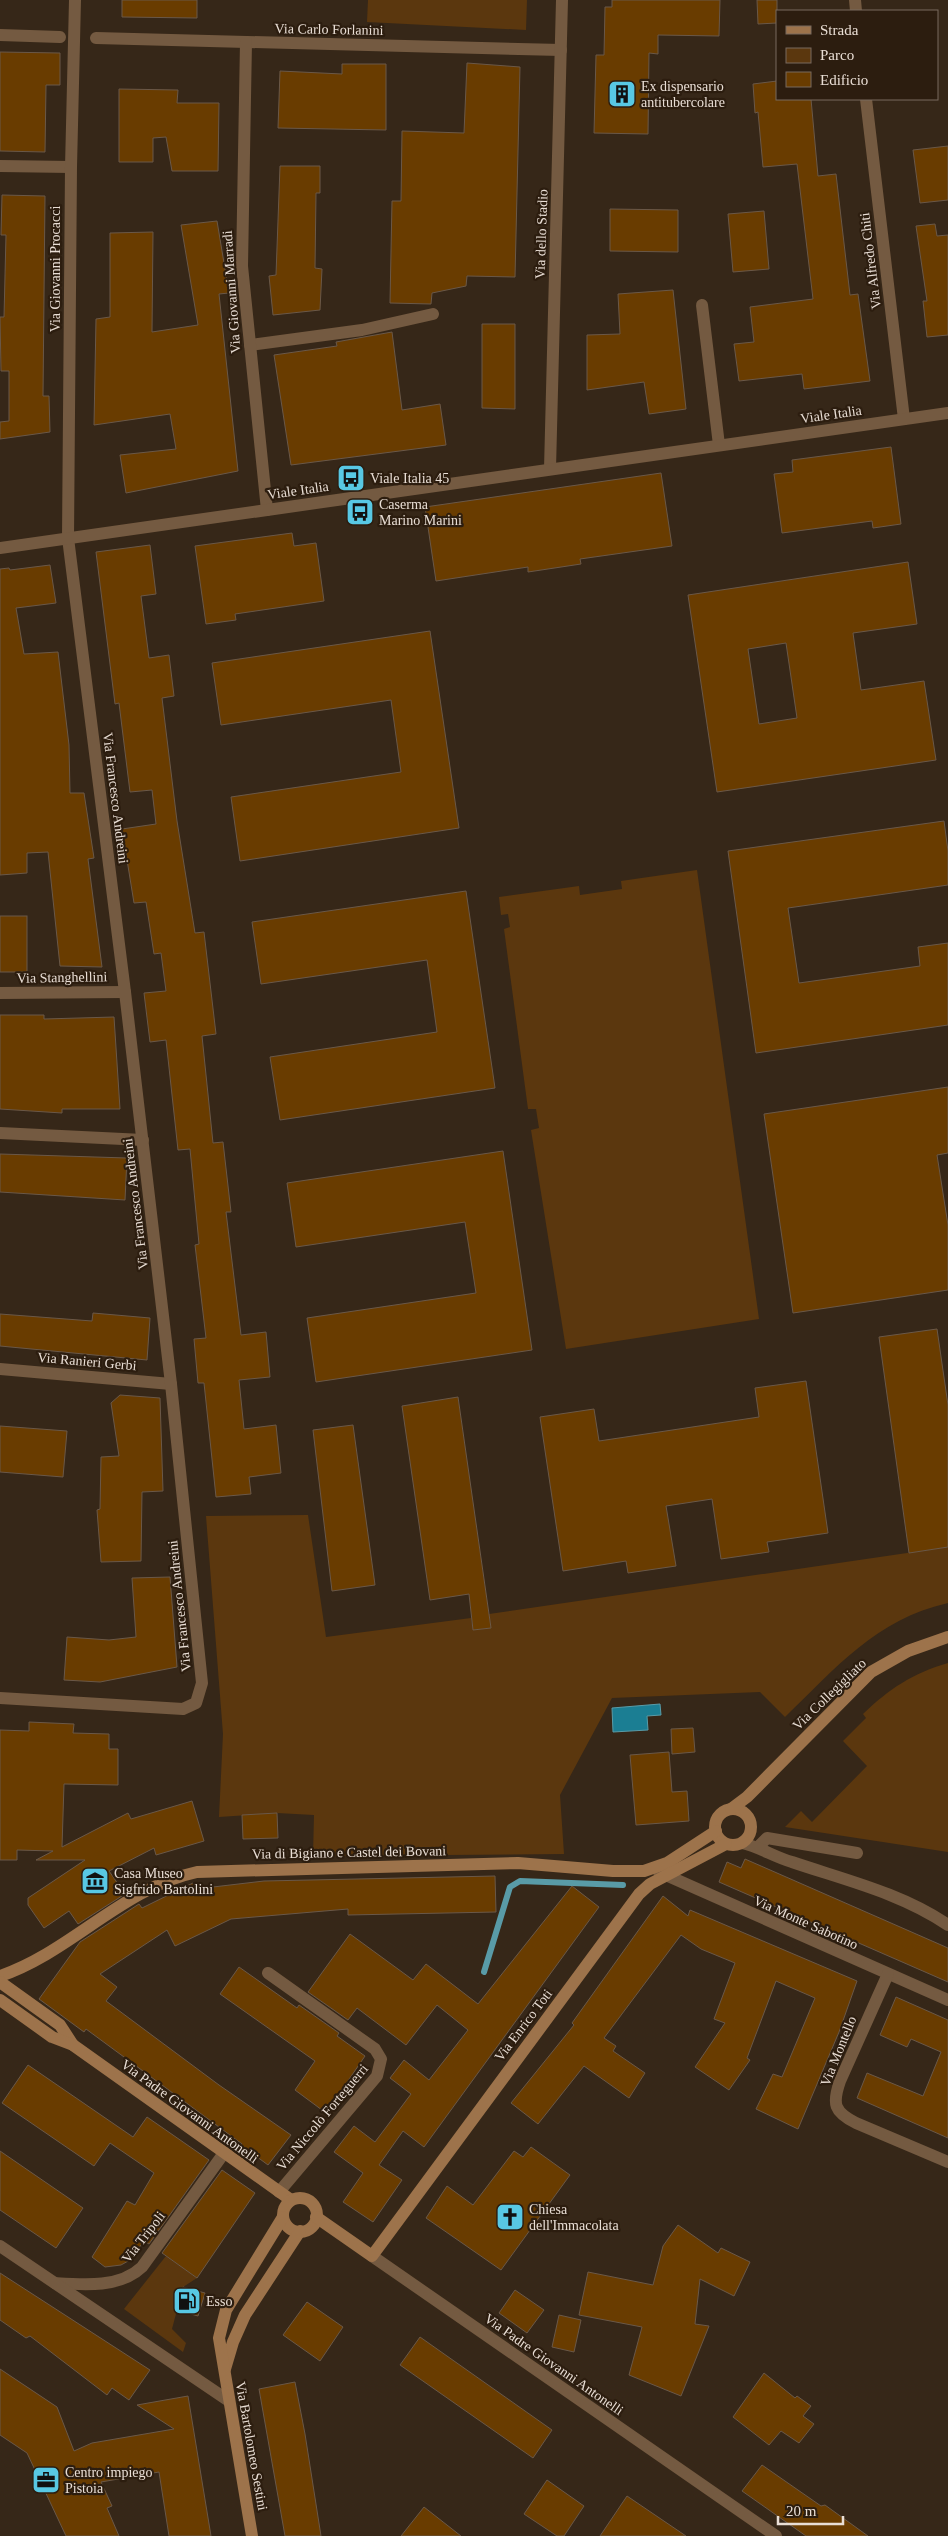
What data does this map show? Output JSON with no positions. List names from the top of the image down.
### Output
{
  "streets": {
    "main road": [
      "Via Collegigliato",
      "Via di Bigiano e Castel dei Bovani",
      "Via Enrico Toti",
      "Via Padre Giovanni Antonelli",
      "Via Bartolomeo Sestini"
    ],
    "street": [
      "Via Carlo Forlanini",
      "Via dello Stadio",
      "Via Alfredo Chiti",
      "Via Giovanni Procacci",
      "Via Giovanni Marradi",
      "Viale Italia",
      "Via Francesco Andreini",
      "Via Stanghellini",
      "Via Ranieri Gerbi",
      "Via Monte Sabotino",
      "Via Montello",
      "Via Niccolò Forteguerri",
      "Via Tripoli"
    ]
  },
  "crossings": [
    ["Via Carlo Forlanini", "Via dello Stadio"],
    ["Via Carlo Forlanini", "Via Giovanni Marradi"],
    ["Via dello Stadio", "Viale Italia"],
    ["Via Alfredo Chiti", "Viale Italia"],
    ["Via Giovanni Procacci", "Viale Italia"],
    ["Via Giovanni Procacci", "Via Francesco Andreini"],
    ["Via Giovanni Marradi", "Viale Italia"],
    ["Viale Italia", "Via Francesco Andreini"],
    ["Via Francesco Andreini", "Via Stanghellini"],
    ["Via Francesco Andreini", "Via Ranieri Gerbi"],
    ["Via Collegigliato", "Via di Bigiano e Castel dei Bovani"],
    ["Via Collegigliato", "Via Enrico Toti"],
    ["Via di Bigiano e Castel dei Bovani", "Via Monte Sabotino"],
    ["Via di Bigiano e Castel dei Bovani", "Via Enrico Toti"],
    ["Via Monte Sabotino", "Via Enrico Toti"],
    ["Via Monte Sabotino", "Via Montello"],
    ["Via Enrico Toti", "Via Padre Giovanni Antonelli"],
    ["Via Padre Giovanni Antonelli", "Via Niccolò Forteguerri"],
    ["Via Padre Giovanni Antonelli", "Via Tripoli"],
    ["Via Padre Giovanni Antonelli", "Via Bartolomeo Sestini"]
  ],
  "places": {
    "building": ["Ex dispensario antitubercolare"],
    "bus stop": ["Viale Italia 45", "Caserma Marino Marini"],
    "museum": ["Casa Museo Sigfrido Bartolini"],
    "church": ["Chiesa dell'Immacolata"],
    "fuel station": ["Esso"],
    "office": ["Centro impiego Pistoia"]
  },
  "legend": ["Strada", "Parco", "Edificio"],
  "scale_bar": "20 m"
}
